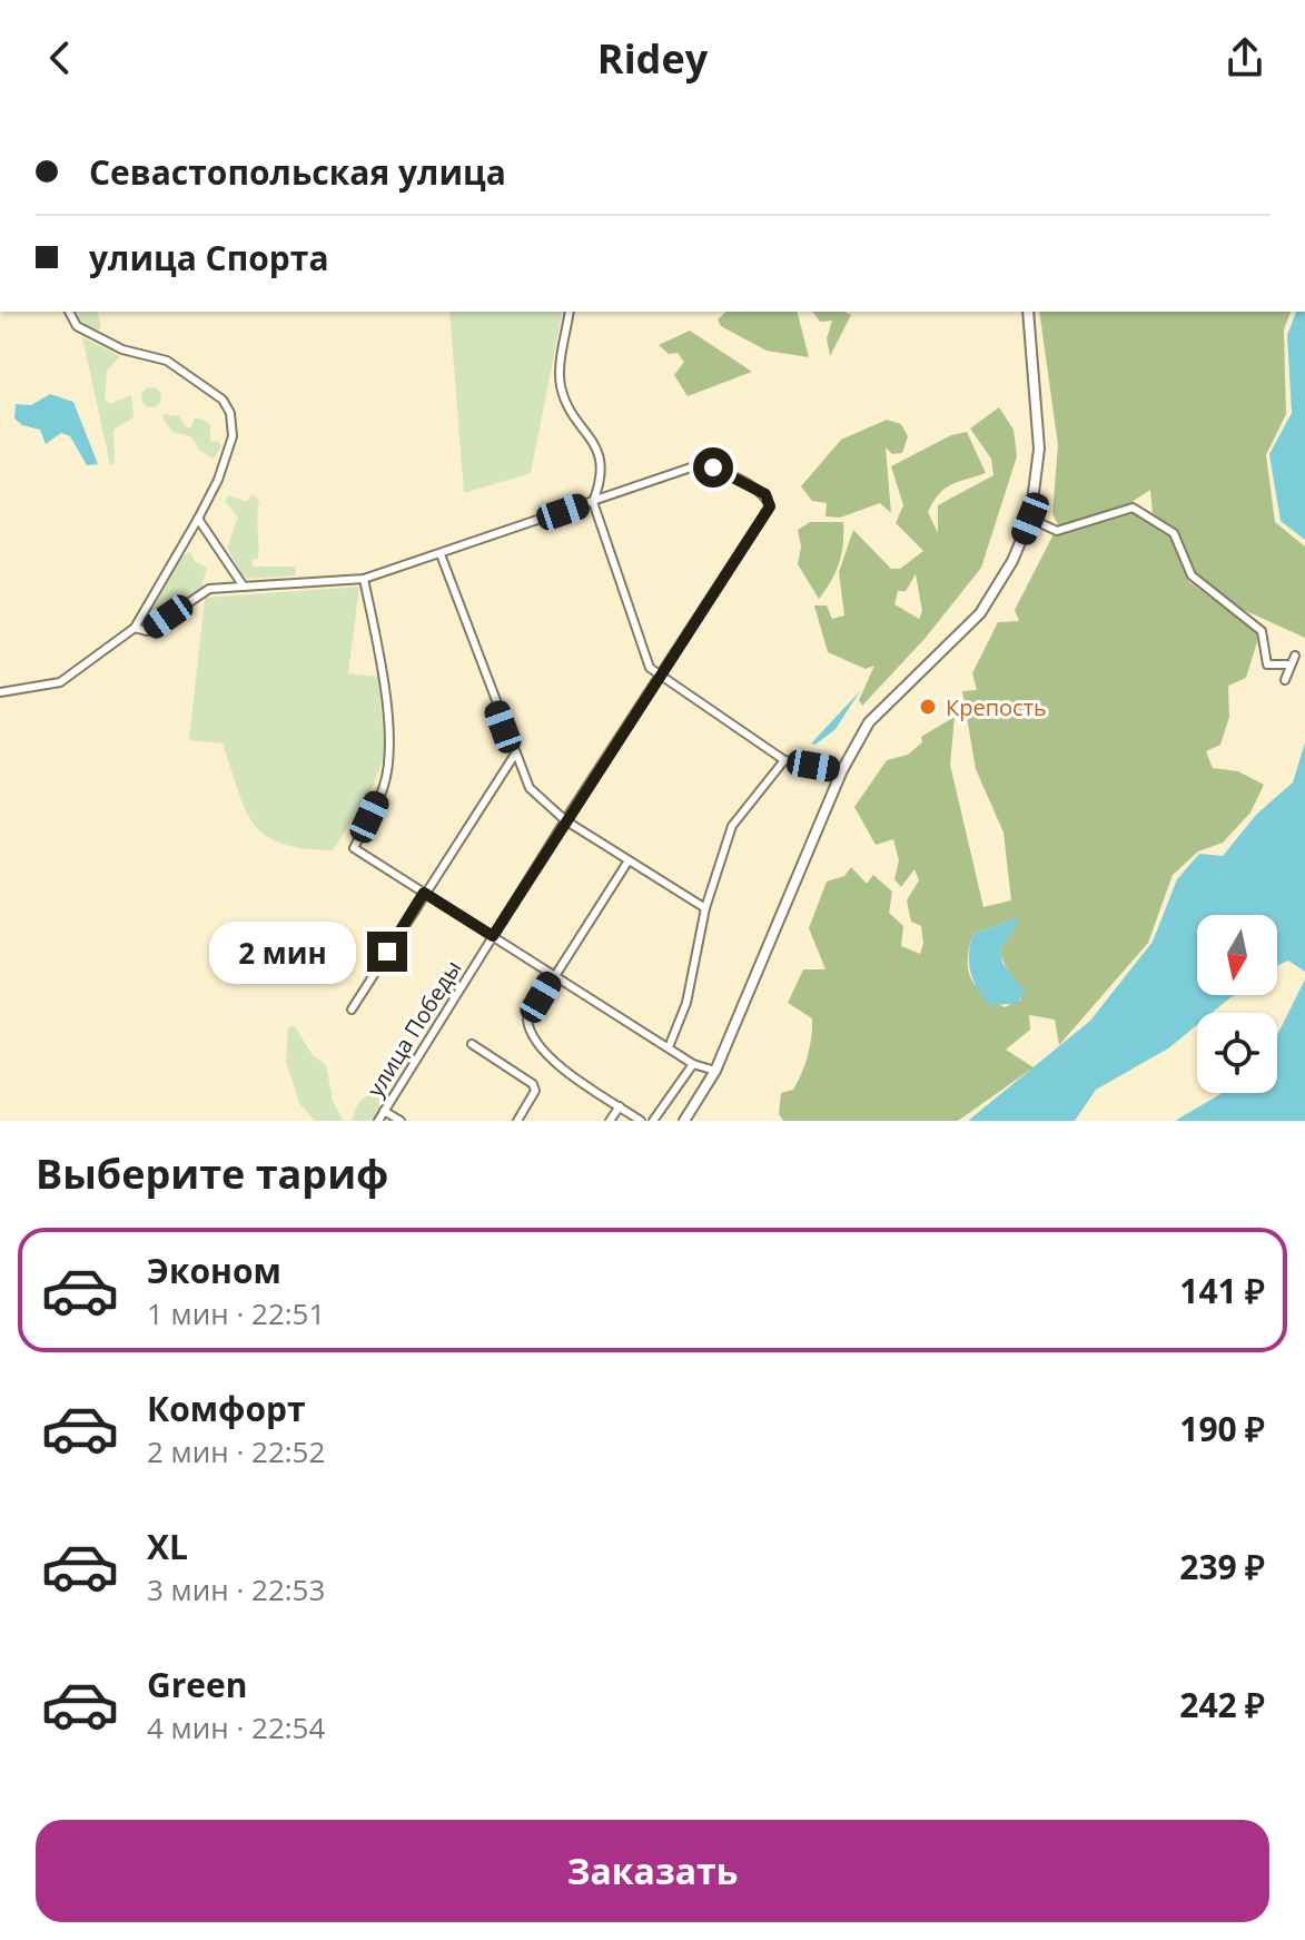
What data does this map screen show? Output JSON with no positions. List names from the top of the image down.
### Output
{
  "streets": {
    "street": ["улица Победы"]
  },
  "places": ["Крепость"],
  "north": "bottom",
  "page": {
    "header": "Ridey",
    "banner": ["Севастопольская улица", "улица Спорта"],
    "bubble": "2 мин",
    "heading": "Выберите тариф",
    "list": [
      {
        "name": "Эконом",
        "note": "1 мин · 22:51",
        "value": "141 ₽"
      },
      {
        "name": "Комфорт",
        "note": "2 мин · 22:52",
        "value": "190 ₽"
      },
      {
        "name": "XL",
        "note": "3 мин · 22:53",
        "value": "239 ₽"
      },
      {
        "name": "Green",
        "note": "4 мин · 22:54",
        "value": "242 ₽"
      }
    ],
    "buttons": "Заказать"
  }
}
